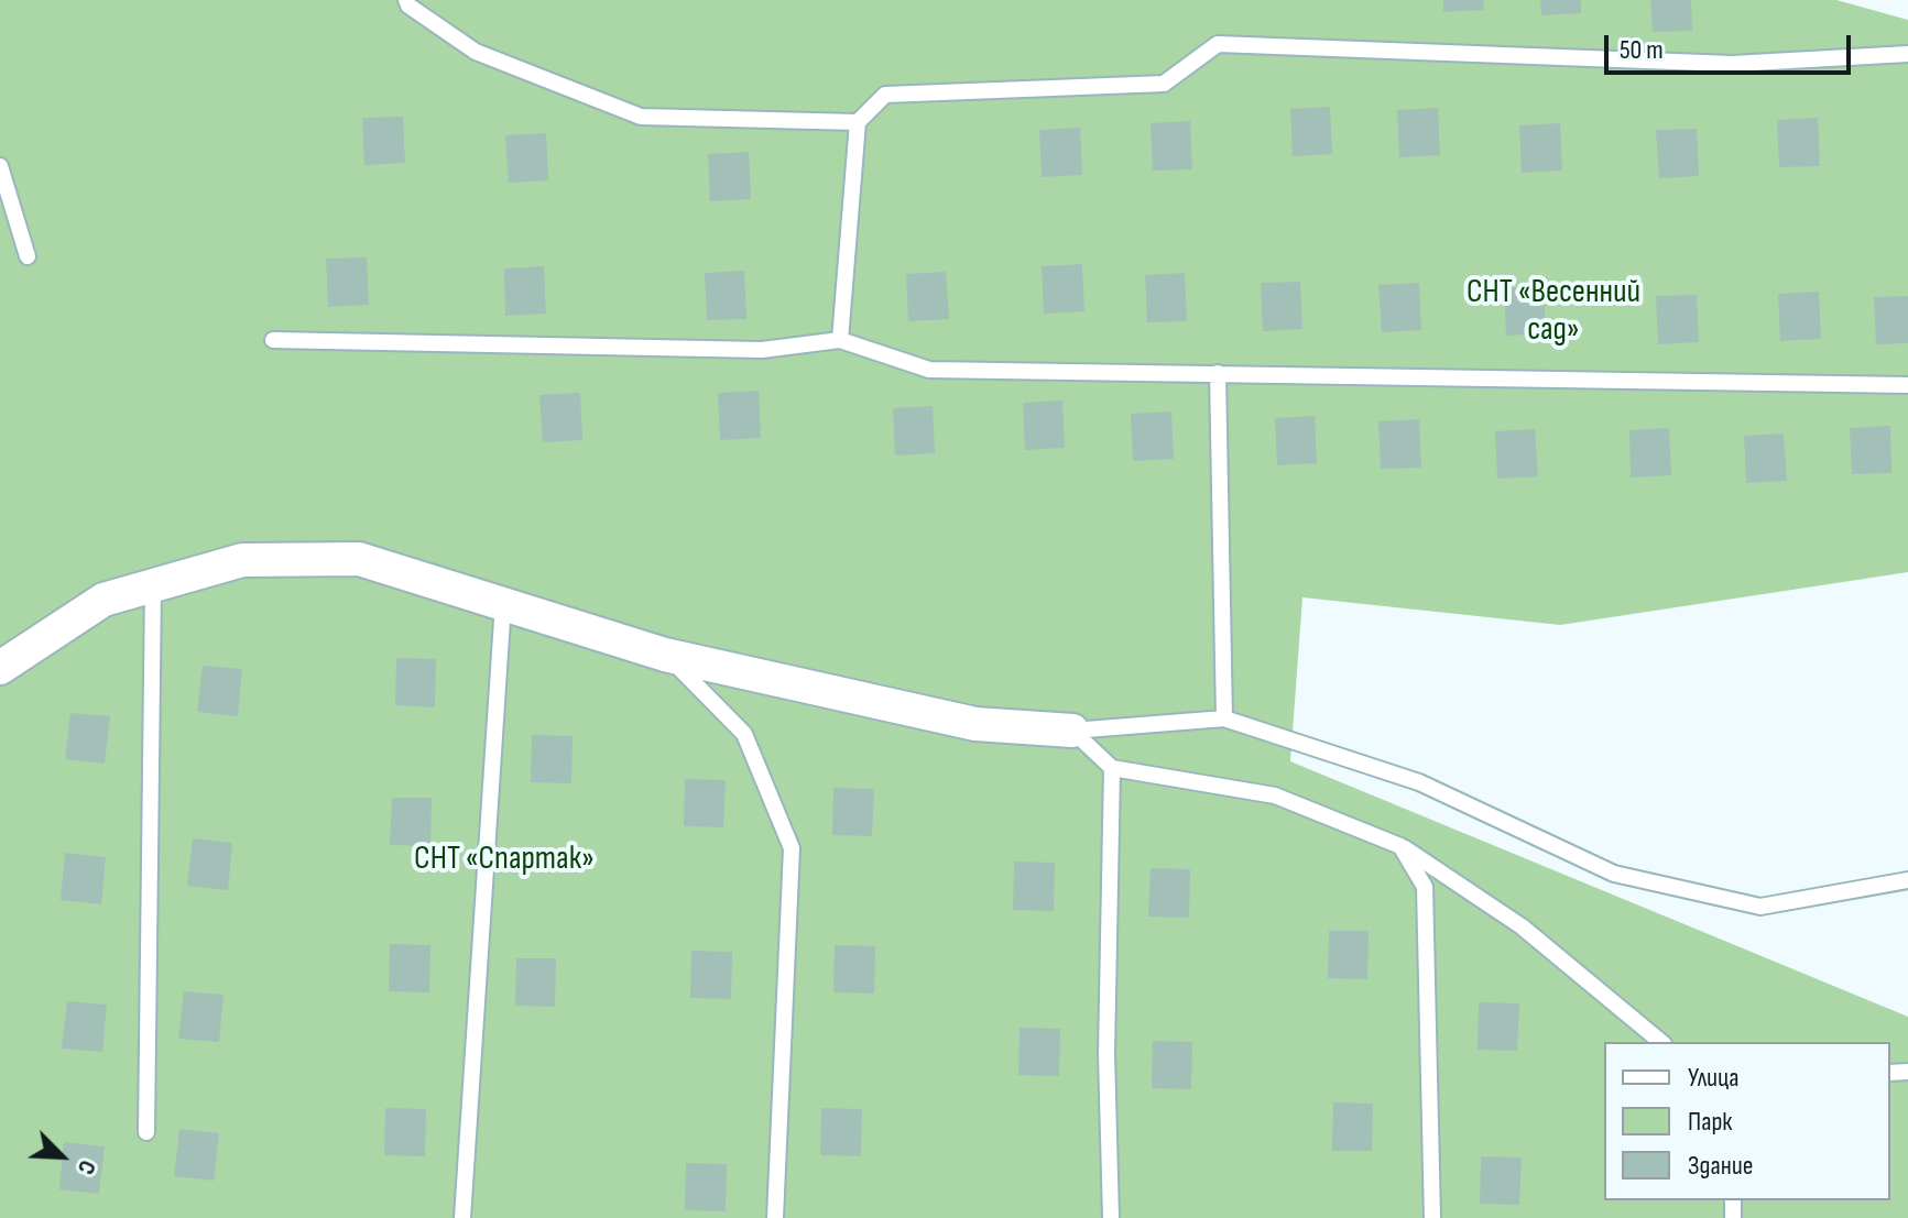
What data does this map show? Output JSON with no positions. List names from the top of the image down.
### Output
{
  "parks": ["СНТ «Весенний сад»", "СНТ «Спартак»"],
  "legend": ["Улица", "Парк", "Здание"],
  "scale_bar": "50 m",
  "north": "bottom right"
}
